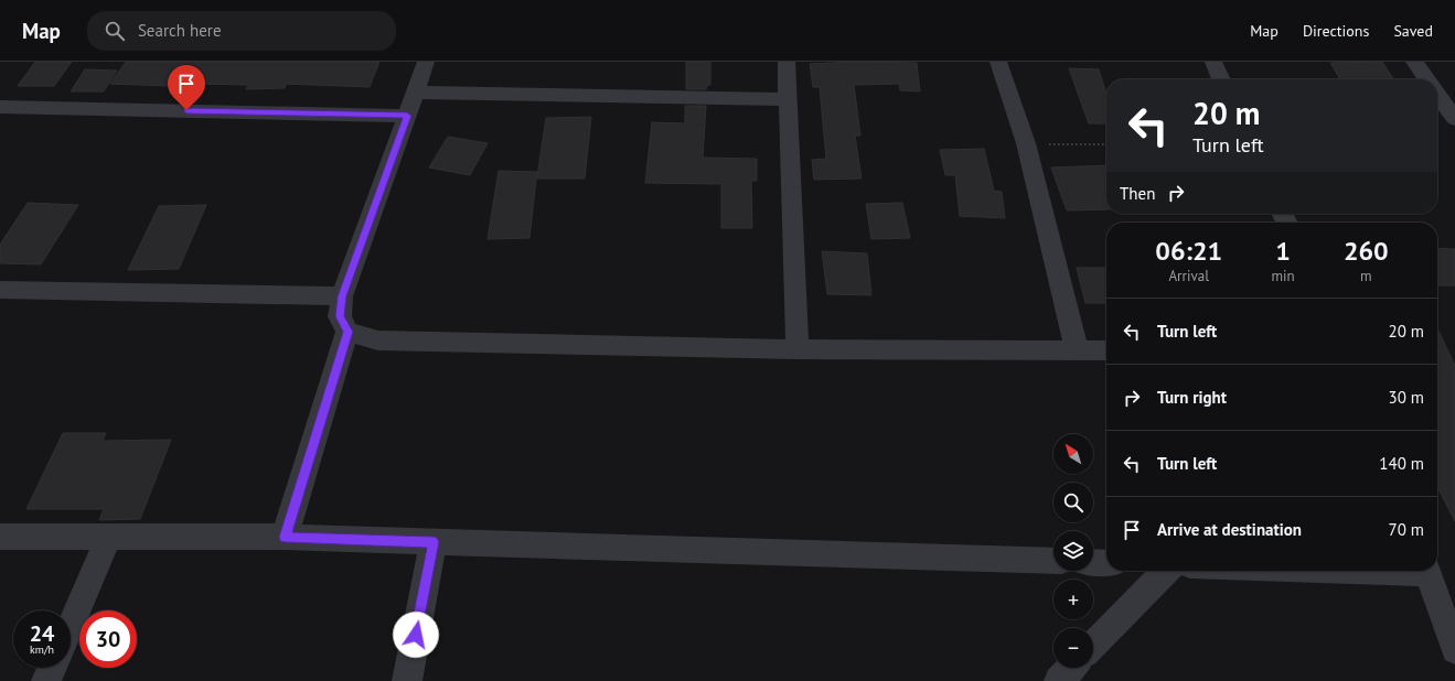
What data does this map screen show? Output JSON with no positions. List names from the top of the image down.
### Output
{
  "north": "top left",
  "page": {
    "header": "Map",
    "search": "Search here",
    "nav": ["Map", "Directions", "Saved"],
    "turn": ["20 m", "Turn left"],
    "then": "Then",
    "eta": [
      "06:21",
      "Arrival",
      "1",
      "min",
      "260",
      "m"
    ],
    "list": [
      {
        "name": "Turn left",
        "value": "20 m"
      },
      {
        "name": "Turn right",
        "value": "30 m"
      },
      {
        "name": "Turn left",
        "value": "140 m"
      },
      {
        "name": "Arrive at destination",
        "value": "70 m"
      }
    ],
    "map_buttons": ["+", "−"],
    "speed": "24 km/h",
    "limit": "30"
  }
}
